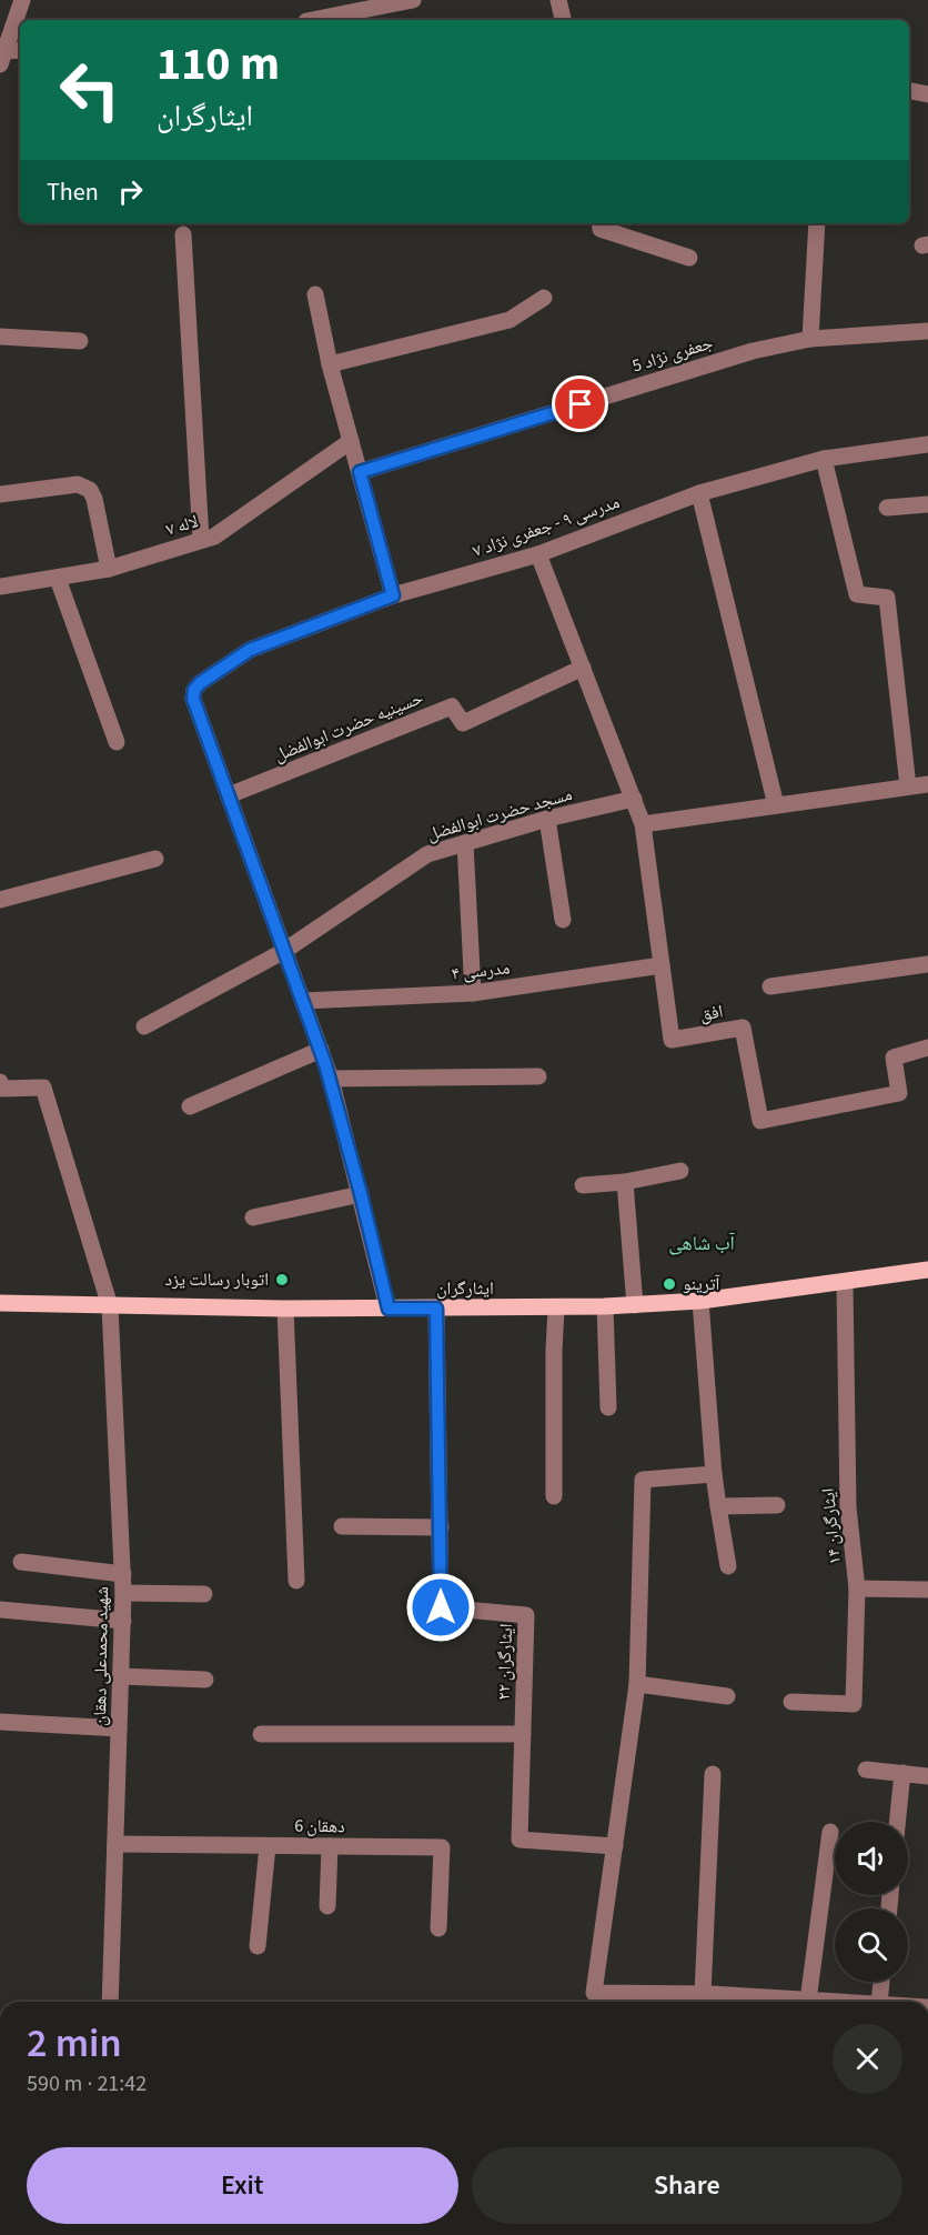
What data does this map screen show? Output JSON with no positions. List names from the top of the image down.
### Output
{
  "streets": {
    "main road": ["ایثارگران"],
    "street": [
      "جعفری نژاد 5",
      "لاله ۷",
      "مدرسی ۹ - جعفری نژاد ۷",
      "حسینیه حضرت ابوالفضل",
      "مسجد حضرت ابوالفضل",
      "مدرسی ۴",
      "افق",
      "ایثارگران ۱۴",
      "شهید محمدعلی دهقان",
      "ایثارگران ۲۲",
      "دهقان 6"
    ]
  },
  "crossings": [
    ["مدرسی ۹ - جعفری نژاد ۷", "حسینیه حضرت ابوالفضل"],
    ["مدرسی ۹ - جعفری نژاد ۷", "افق"],
    ["حسینیه حضرت ابوالفضل", "افق"],
    ["مسجد حضرت ابوالفضل", "افق"],
    ["مدرسی ۴", "افق"],
    ["ایثارگران", "ایثارگران ۱۴"],
    ["ایثارگران", "شهید محمدعلی دهقان"],
    ["ایثارگران", "ایثارگران ۲۲"],
    ["شهید محمدعلی دهقان", "دهقان 6"]
  ],
  "districts": ["آب شاهی"],
  "places": ["اتوبار رسالت یزد", "آترینو"],
  "page": {
    "turn": ["110 m", "ایثارگران"],
    "then": "Then",
    "heading": ["2 min", "590 m · 21:42"],
    "buttons": ["Exit", "Share"]
  }
}
